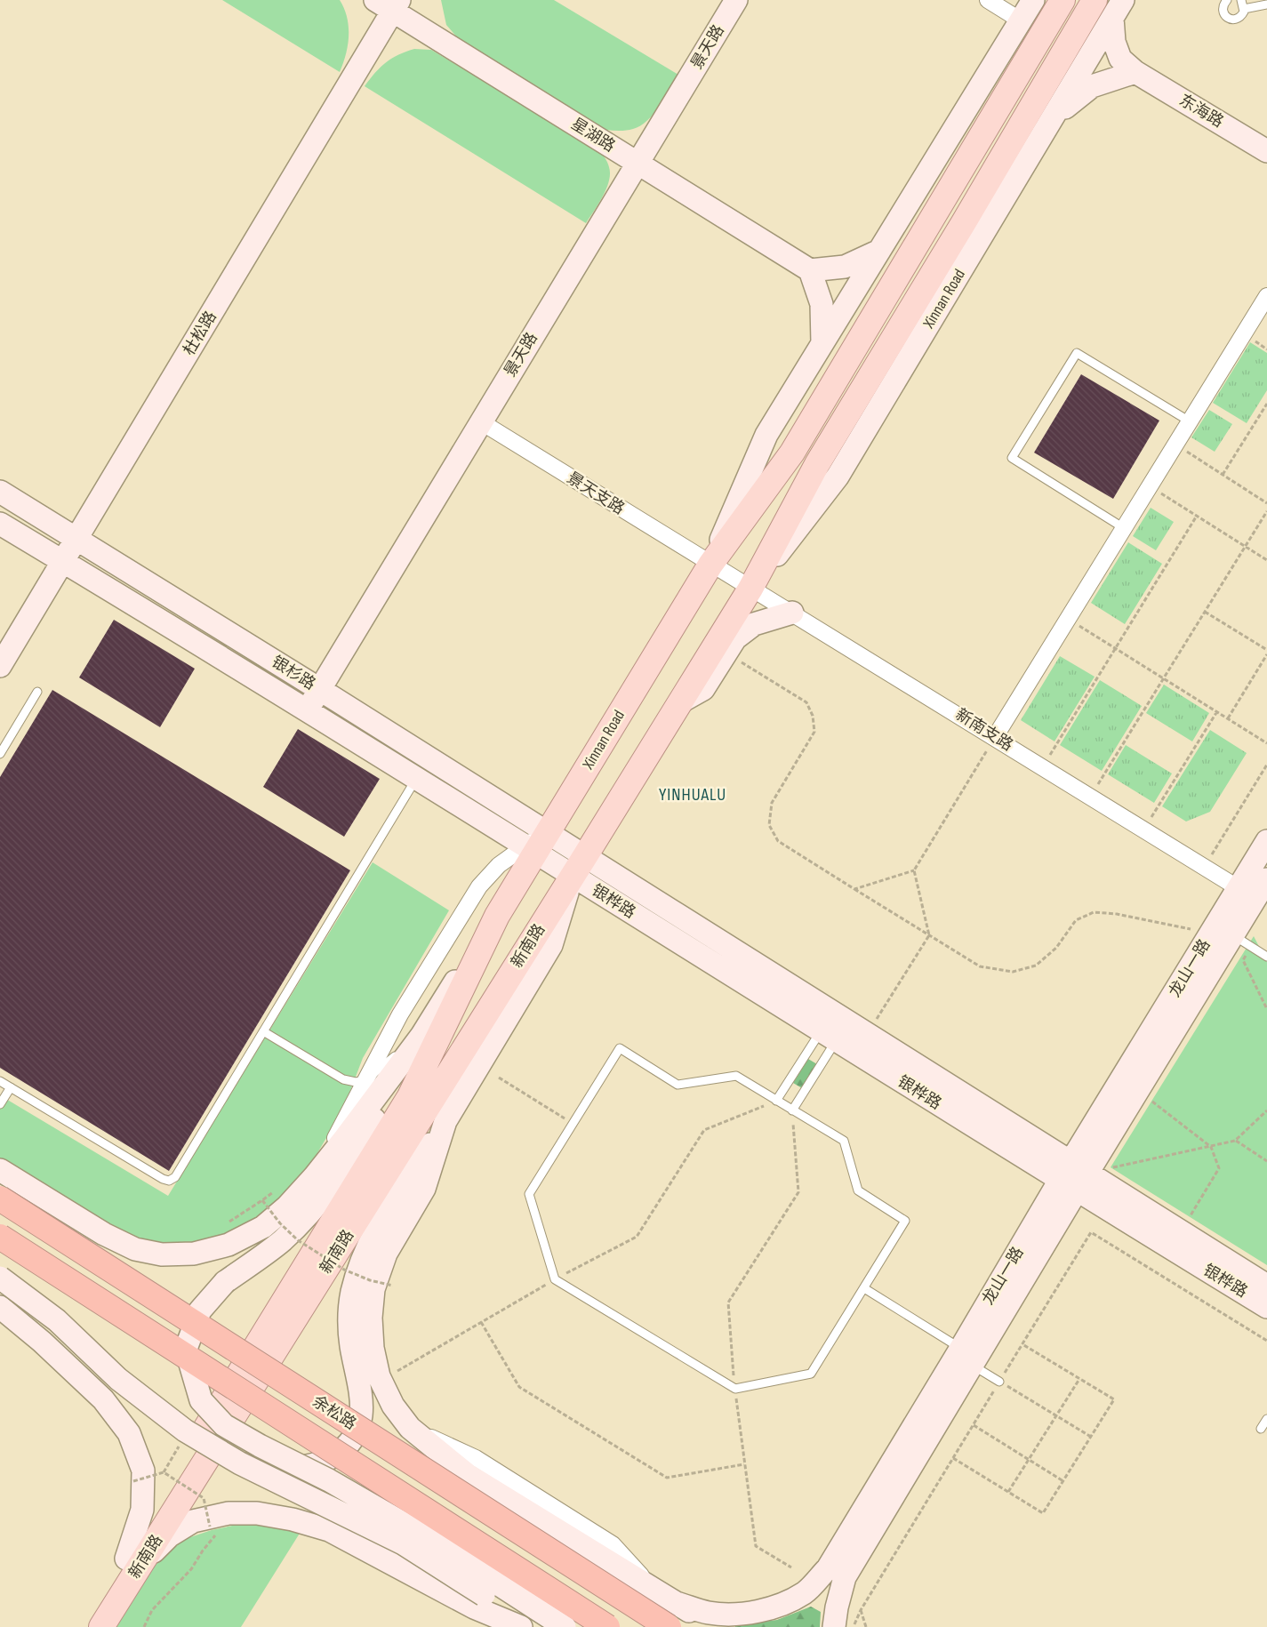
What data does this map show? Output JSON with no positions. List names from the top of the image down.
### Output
{
  "streets": {
    "highway": ["余松路"],
    "main road": [
      "景天路",
      "东海路",
      "星湖路",
      "Xinnan Road",
      "杜松路",
      "银杉路",
      "银桦路",
      "新南路",
      "龙山一路"
    ],
    "street": ["景天支路", "新南支路"]
  },
  "crossings": [
    ["景天路", "星湖路"],
    ["景天路", "景天支路"],
    ["景天路", "银杉路"],
    ["东海路", "Xinnan Road"],
    ["星湖路", "杜松路"],
    ["Xinnan Road", "景天支路"],
    ["Xinnan Road", "银杉路"],
    ["Xinnan Road", "新南支路"],
    ["Xinnan Road", "银桦路"],
    ["Xinnan Road", "新南路"],
    ["杜松路", "银杉路"],
    ["景天支路", "新南支路"],
    ["银杉路", "银桦路"],
    ["银杉路", "新南路"],
    ["新南支路", "龙山一路"],
    ["银桦路", "新南路"],
    ["银桦路", "龙山一路"]
  ],
  "districts": ["YINHUALU"]
}
